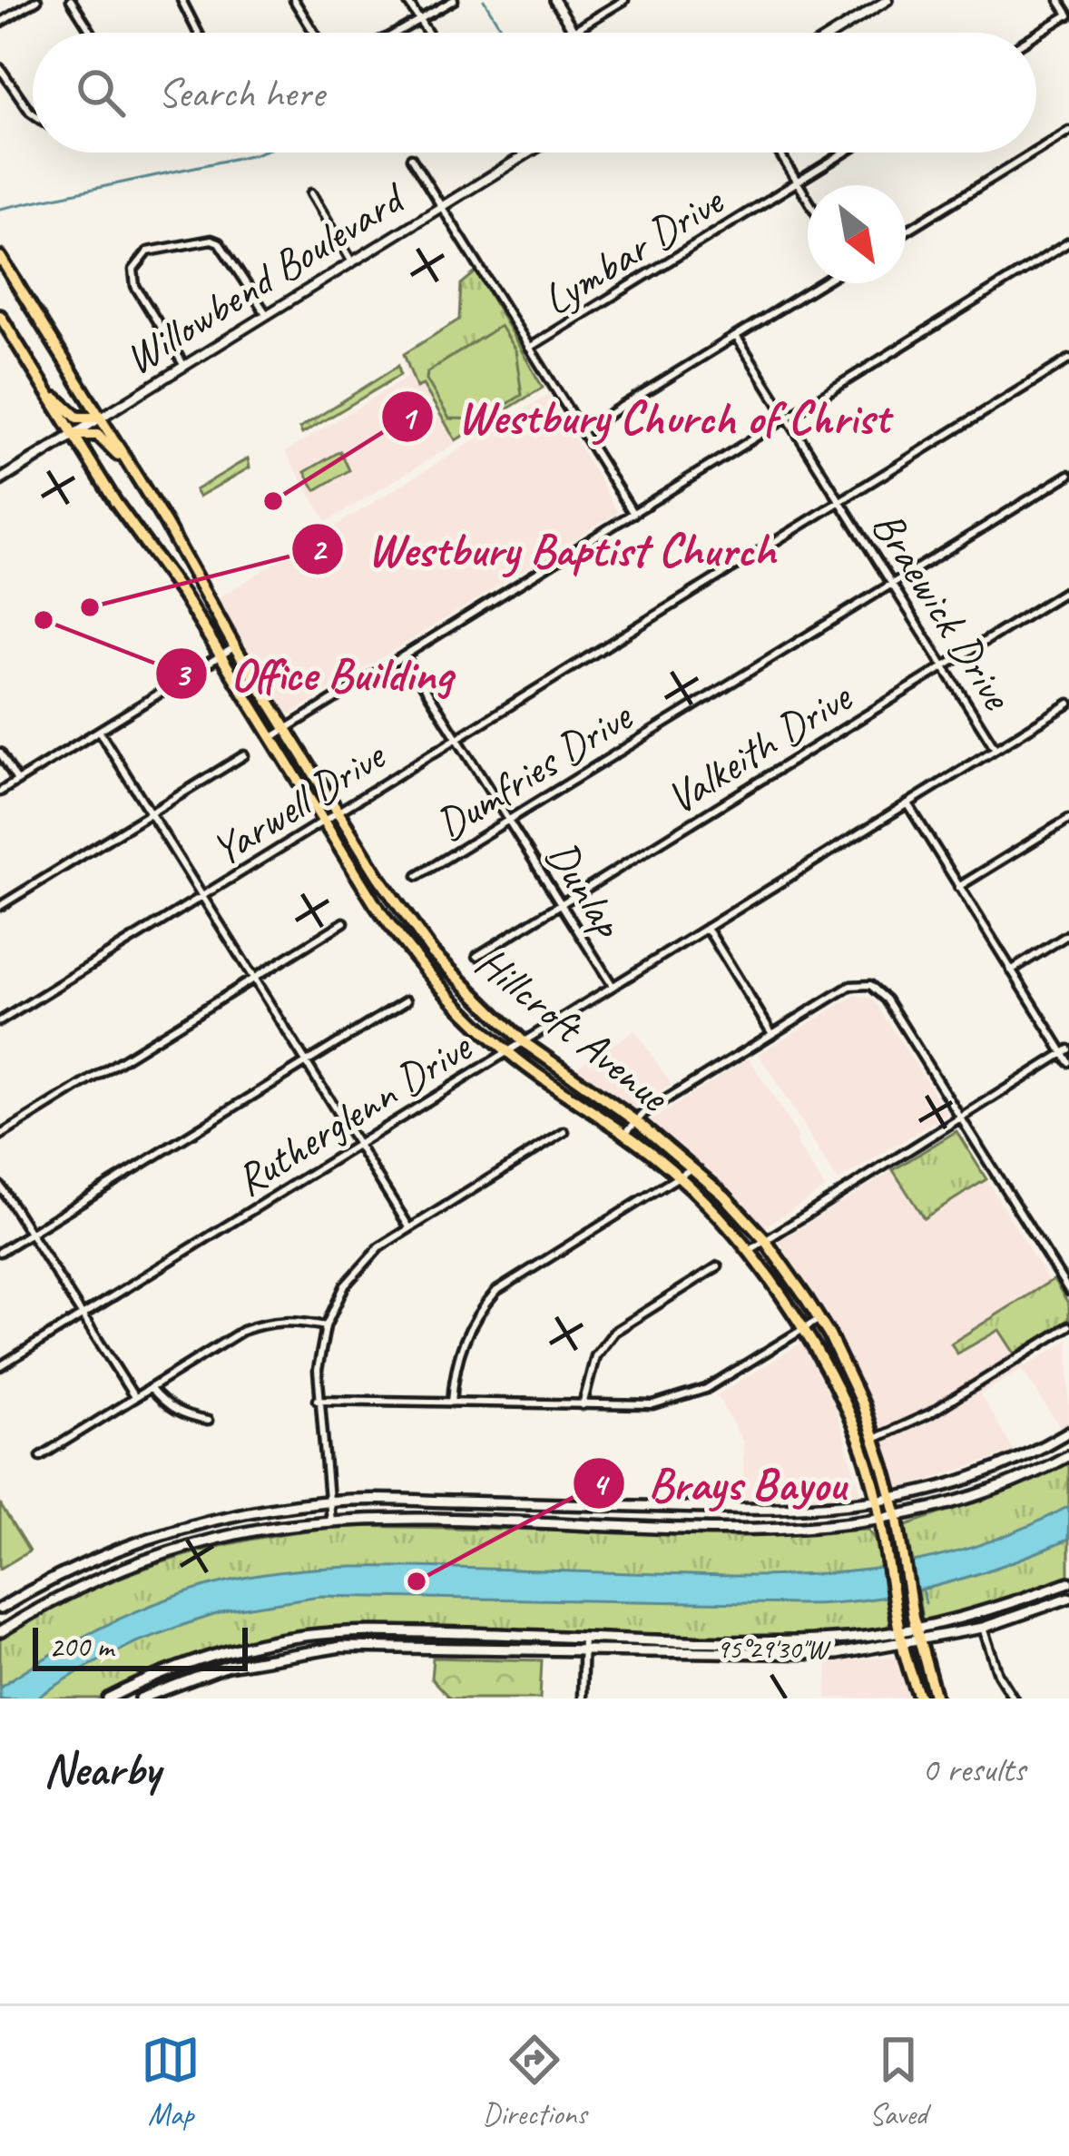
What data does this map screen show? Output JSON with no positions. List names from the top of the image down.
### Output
{
  "streets": {
    "main road": ["Willowbend Boulevard", "Hillcroft Avenue"],
    "street": [
      "Lymbar Drive",
      "Braewick Drive",
      "Valkeith Drive",
      "Dumfries Drive",
      "Yarwell Drive",
      "Dunlap",
      "Rutherglenn Drive"
    ]
  },
  "crossings": [
    ["Willowbend Boulevard", "Hillcroft Avenue"],
    ["Braewick Drive", "Valkeith Drive"],
    ["Braewick Drive", "Dumfries Drive"],
    ["Braewick Drive", "Yarwell Drive"],
    ["Braewick Drive", "Rutherglenn Drive"],
    ["Valkeith Drive", "Dunlap"],
    ["Dumfries Drive", "Dunlap"],
    ["Yarwell Drive", "Dunlap"],
    ["Yarwell Drive", "Hillcroft Avenue"],
    ["Dunlap", "Rutherglenn Drive"],
    ["Hillcroft Avenue", "Rutherglenn Drive"]
  ],
  "places": [
    "Westbury Church of Christ",
    "Westbury Baptist Church",
    "Office Building",
    "Brays Bayou"
  ],
  "scale_bar": "200 m",
  "north": "bottom right",
  "page": {
    "search": "Search here",
    "scale": "200 m",
    "heading": ["Nearby", "0 results"],
    "nav": ["Map", "Directions", "Saved"]
  },
  "coordinates": ["95°29'30\"W"]
}
